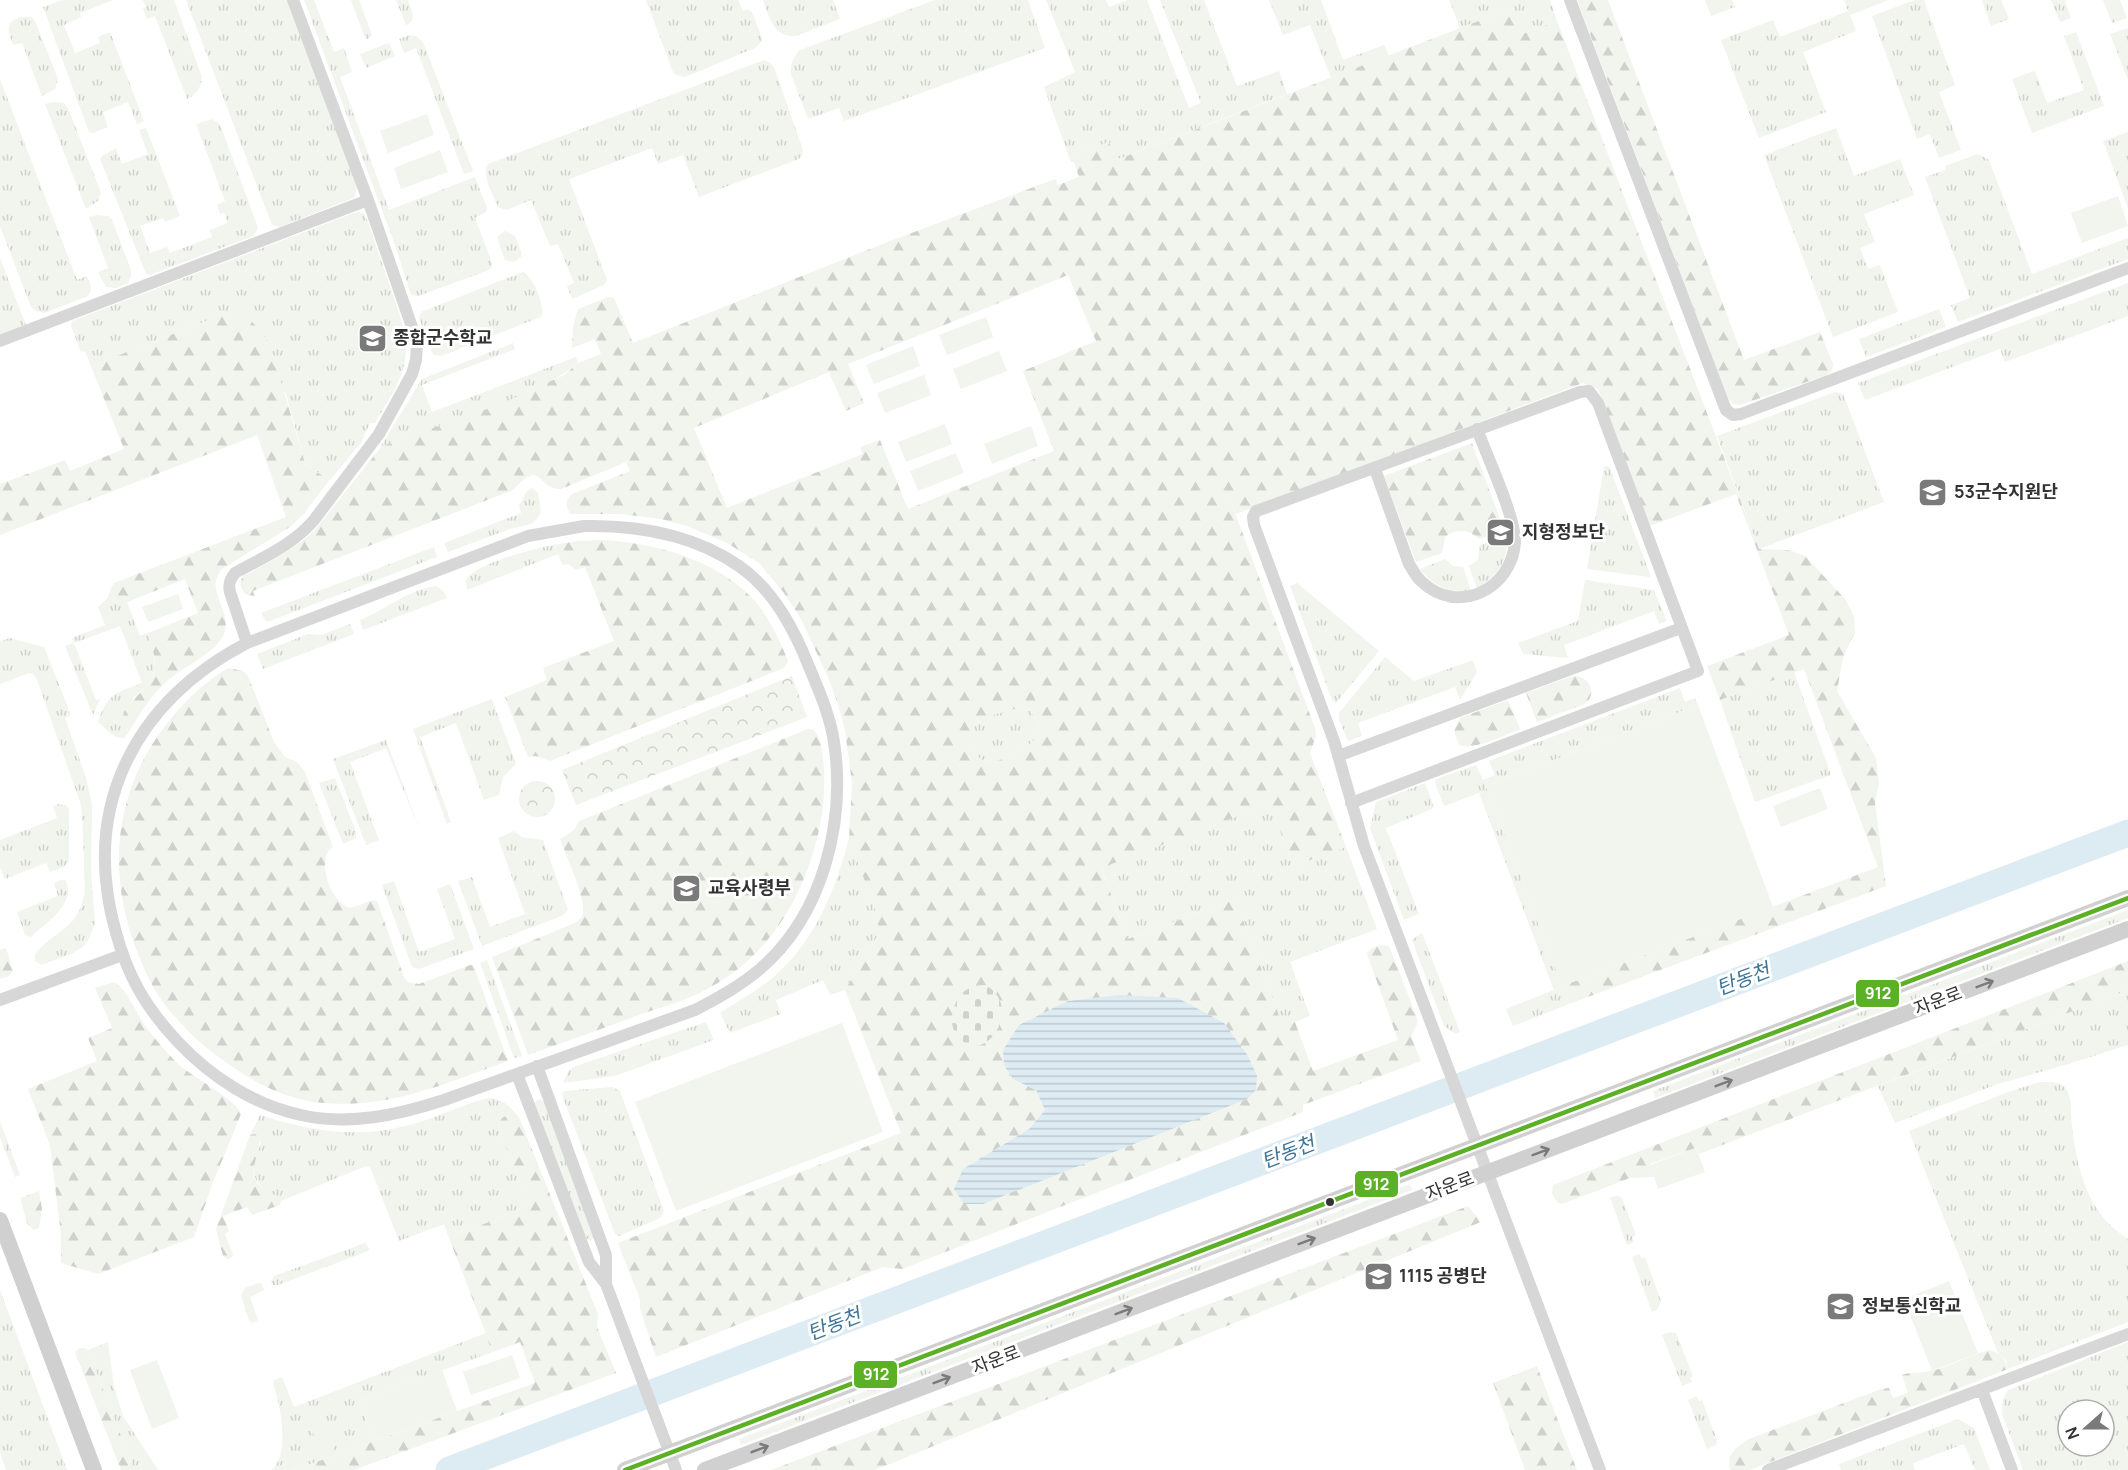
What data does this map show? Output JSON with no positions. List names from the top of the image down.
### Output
{
  "streets": {
    "street": ["자운로"]
  },
  "water": ["탄동천"],
  "places": {
    "school or university": [
      "종합군수학교",
      "53군수지원단",
      "지형정보단",
      "교육사령부",
      "1115 공병단",
      "정보통신학교"
    ]
  },
  "lines": ["transit line 912"],
  "north": "left"
}
